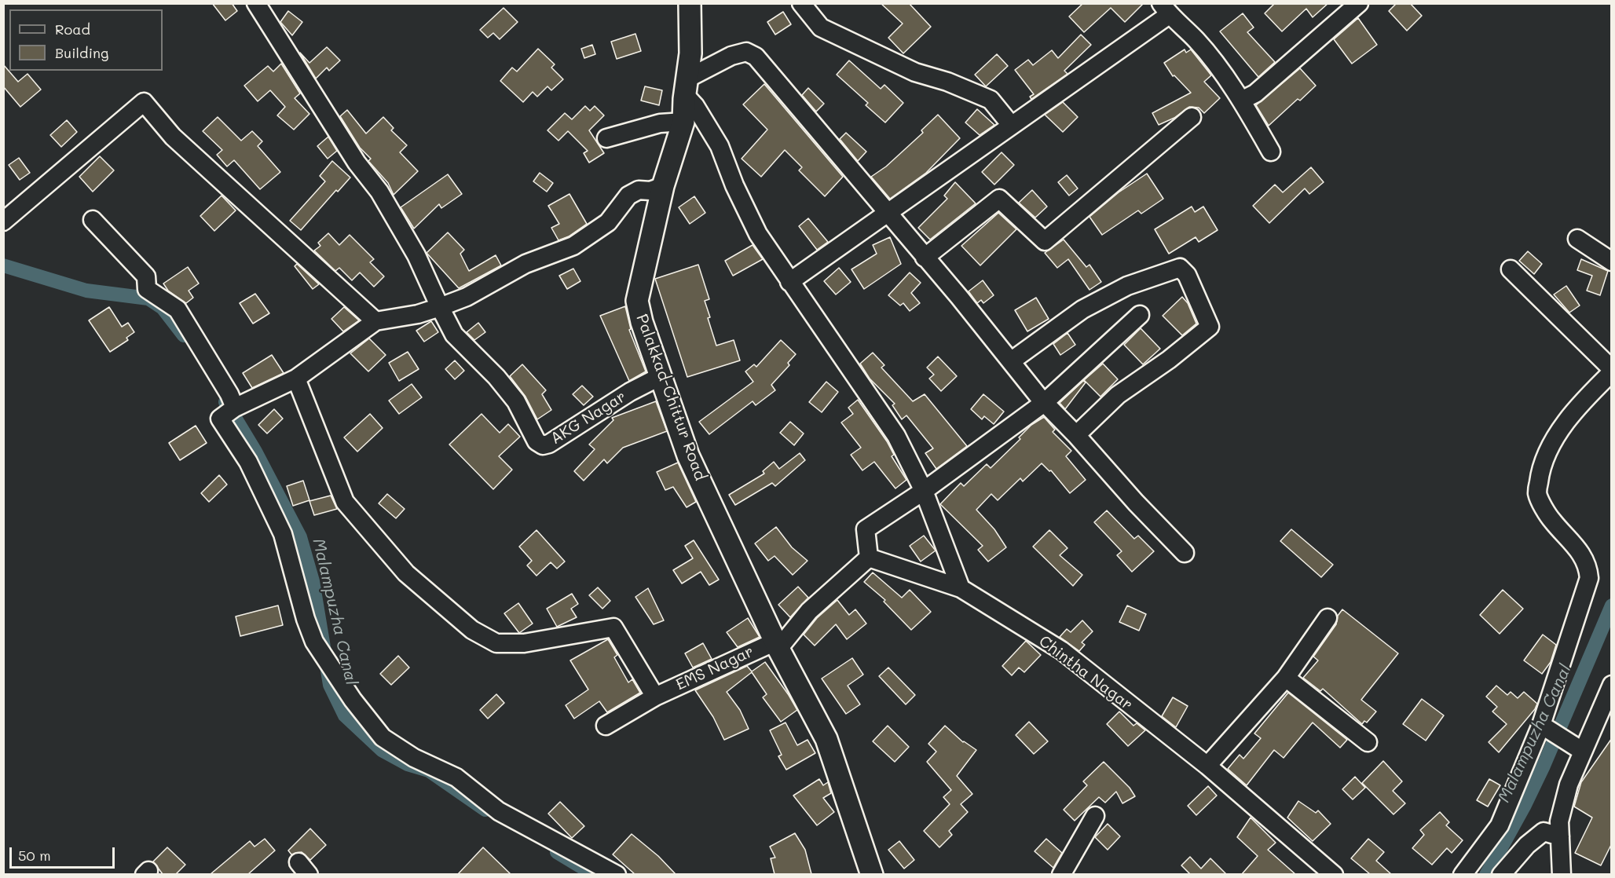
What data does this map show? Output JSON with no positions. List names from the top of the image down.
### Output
{
  "streets": {
    "main road": ["Palakkad-Chittur Road"],
    "street": ["AKG Nagar", "EMS Nagar", "Chintha Nagar"]
  },
  "crossings": [
    ["Palakkad-Chittur Road", "AKG Nagar"],
    ["Palakkad-Chittur Road", "EMS Nagar"]
  ],
  "water": ["Malampuzha Canal"],
  "legend": ["Road", "Building"],
  "scale_bar": "50 m"
}
